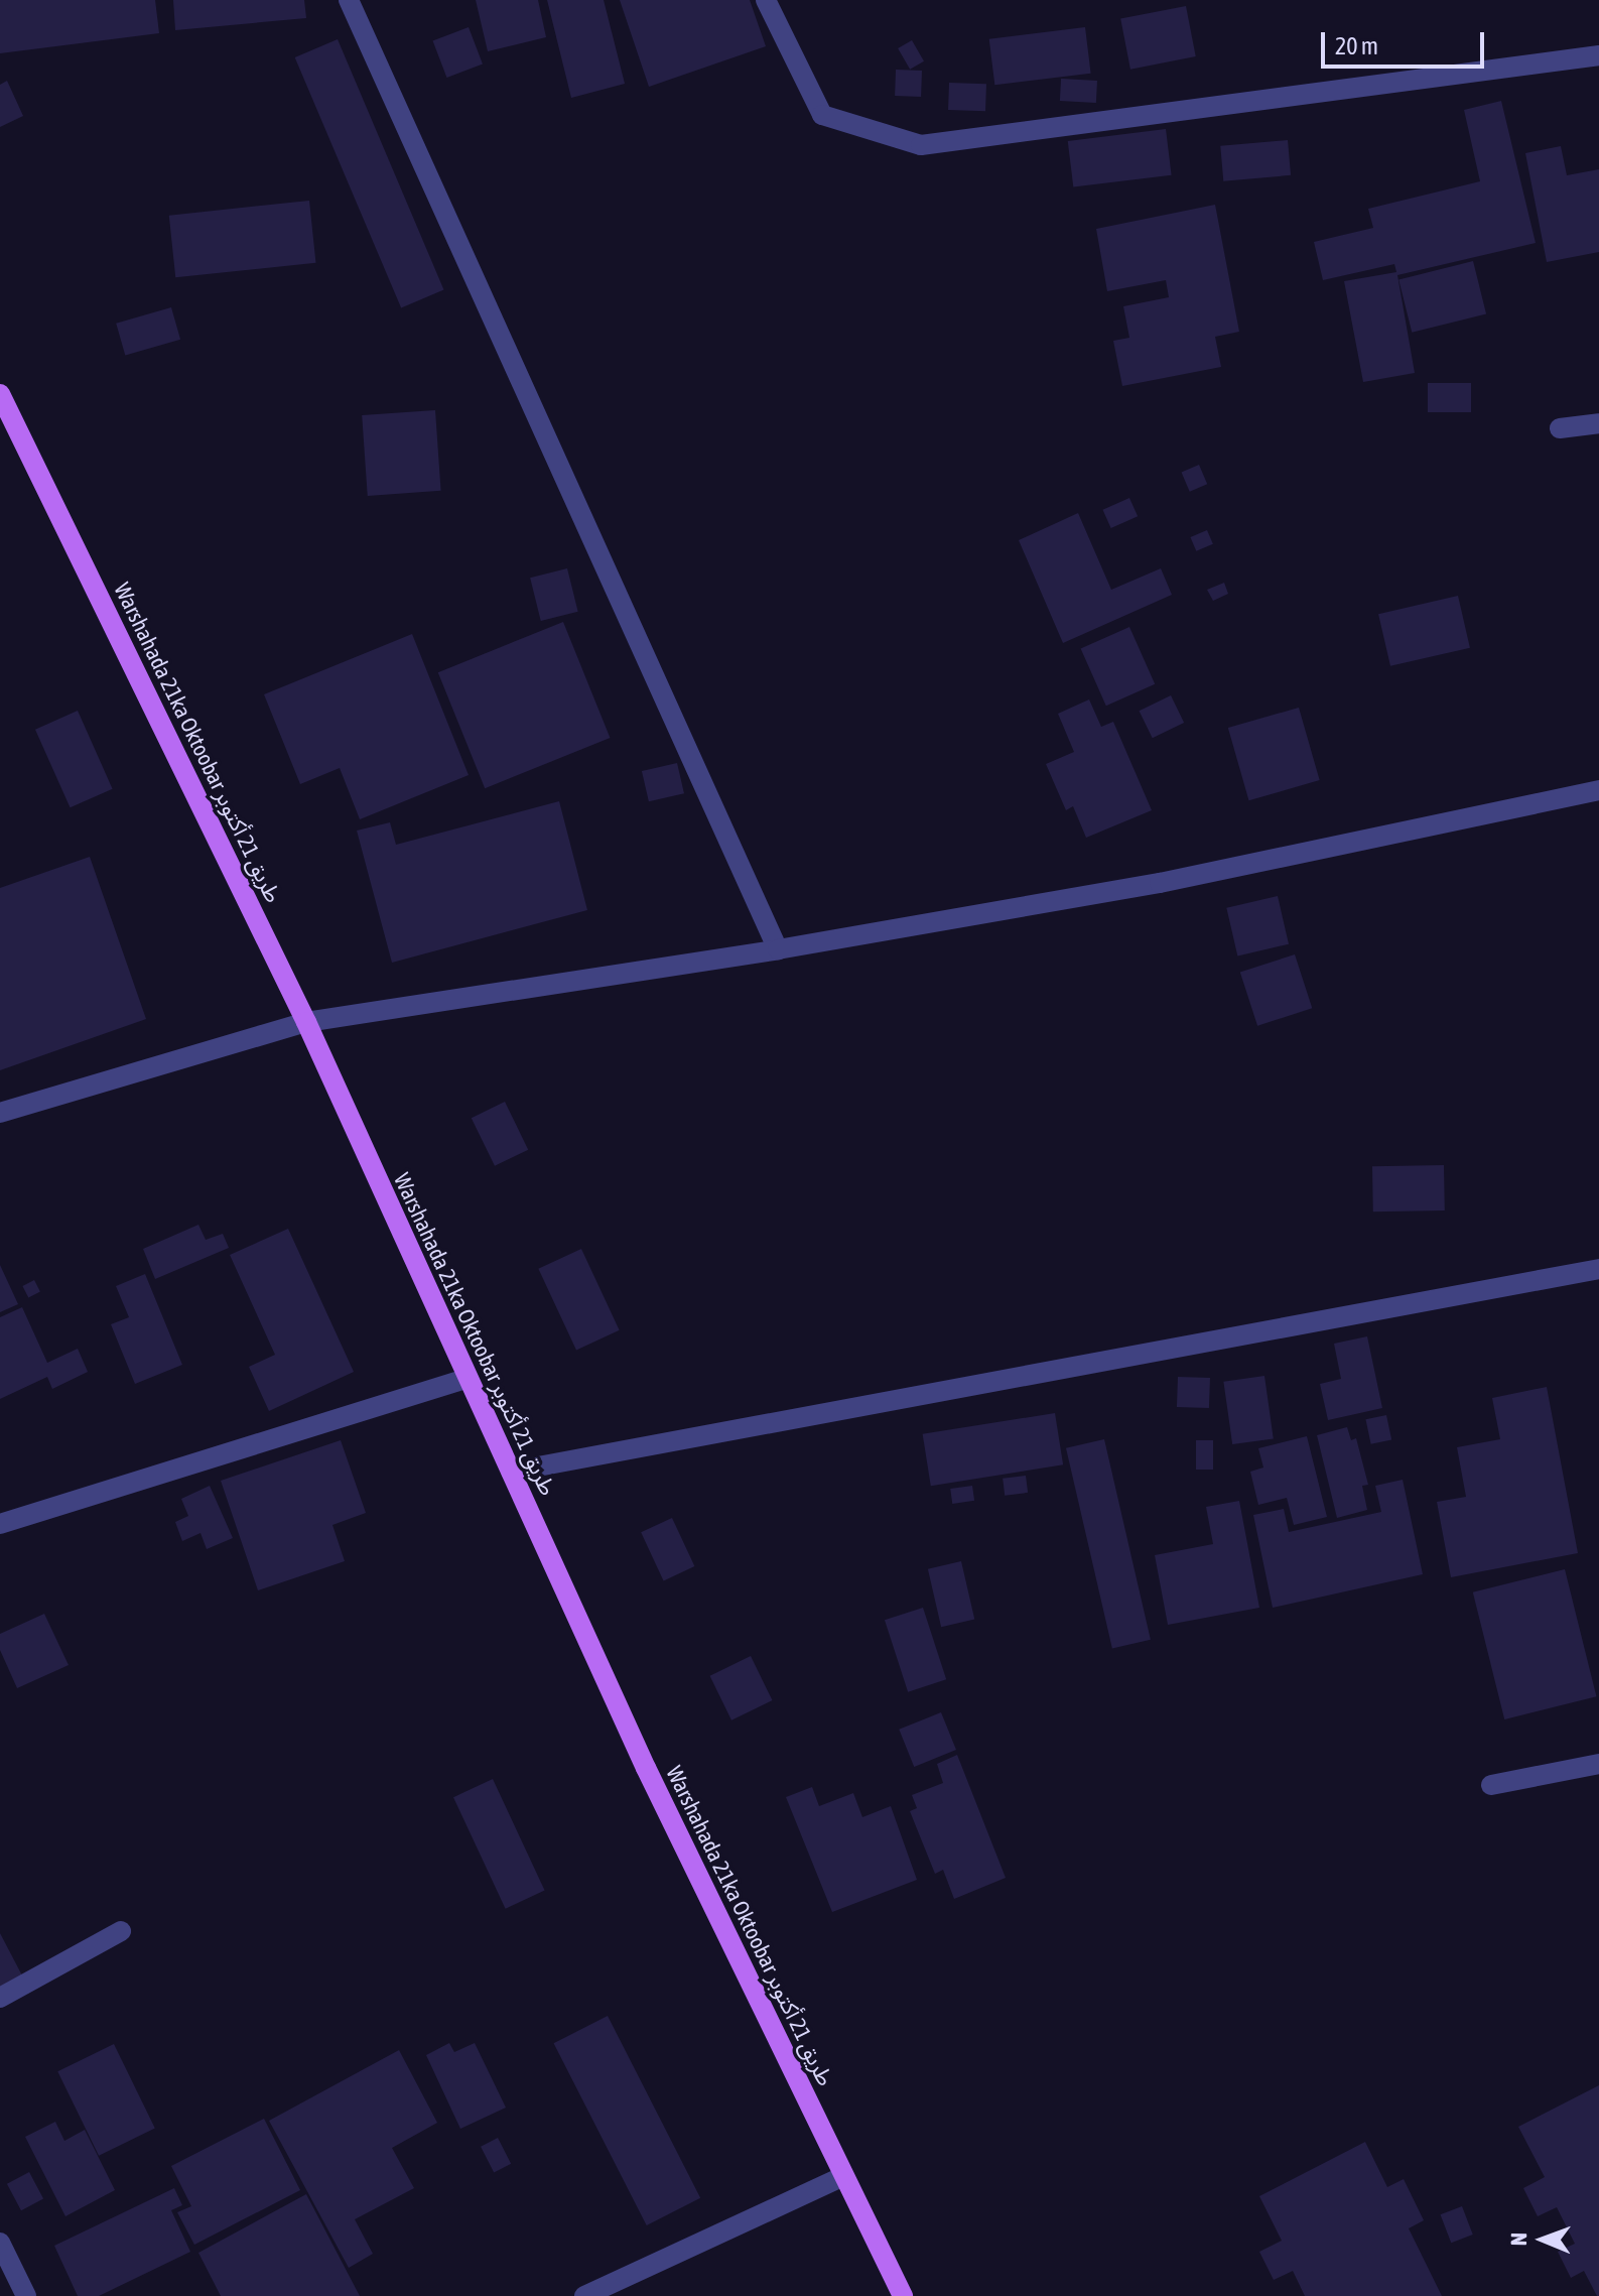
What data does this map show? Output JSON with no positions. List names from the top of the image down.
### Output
{
  "streets": {
    "main road": ["Warshahada 21ka Oktoobar طريق 21 أكتوبر"]
  },
  "scale_bar": "20 m",
  "north": "left"
}
